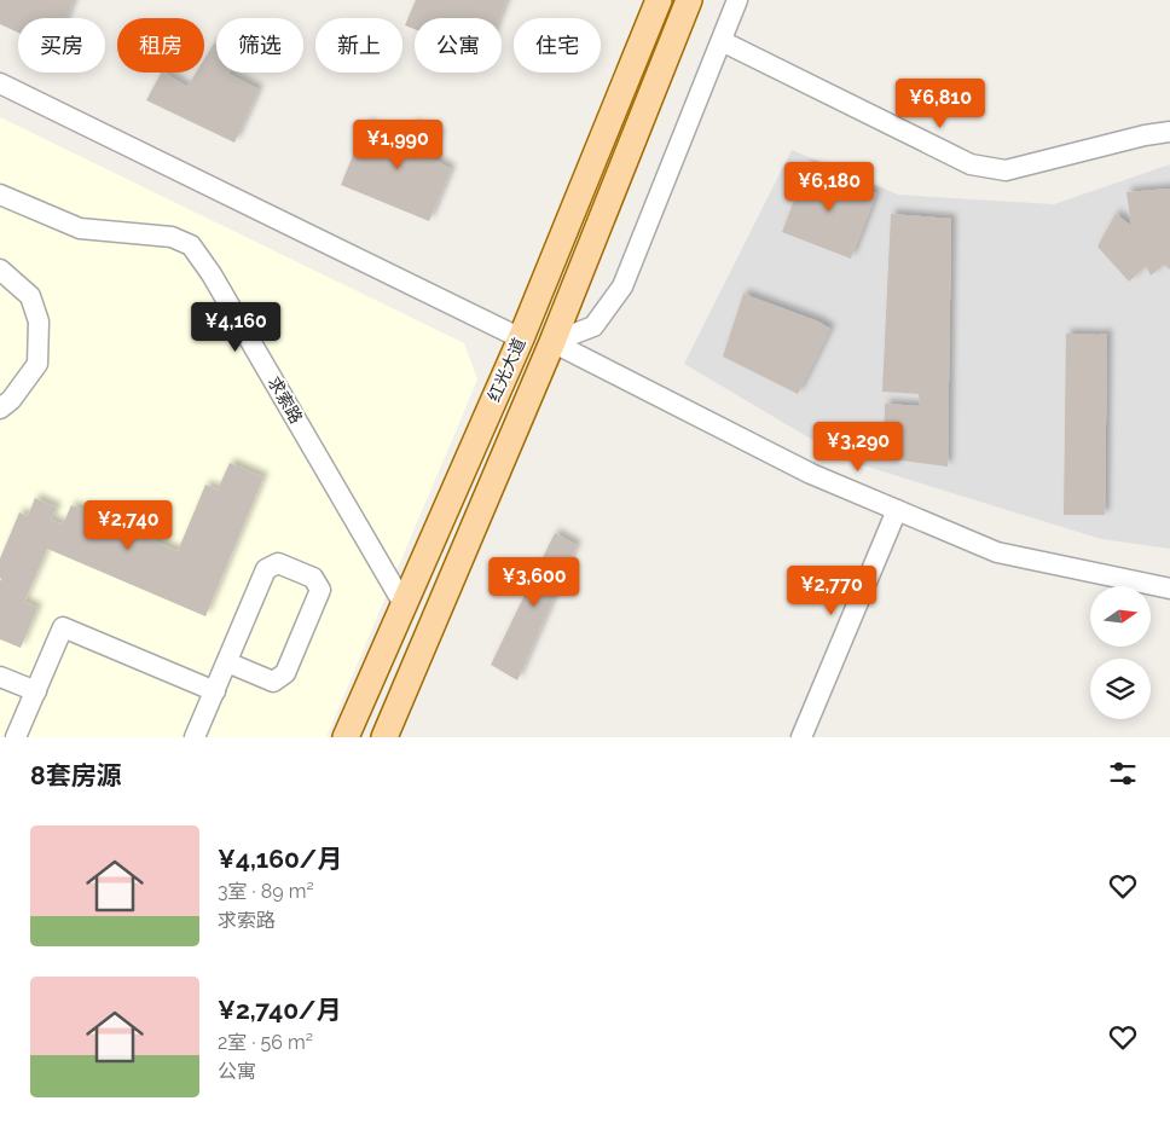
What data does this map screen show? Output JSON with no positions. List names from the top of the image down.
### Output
{
  "streets": {
    "main road": ["红光大道"],
    "street": ["求索路"]
  },
  "crossings": [
    ["红光大道", "求索路"]
  ],
  "north": "right",
  "page": {
    "chip": [
      "买房",
      "租房",
      "筛选",
      "新上",
      "公寓",
      "住宅"
    ],
    "price": [
      "¥6,810",
      "¥1,990",
      "¥6,180",
      "¥4,160",
      "¥3,290",
      "¥2,740",
      "¥3,600",
      "¥2,770"
    ],
    "heading": "8套房源",
    "list": [
      {
        "name": "¥4,160/月",
        "note": "3室 · 89 m² · 求索路"
      },
      {
        "name": "¥2,740/月",
        "note": "2室 · 56 m² · 公寓"
      }
    ]
  }
}
